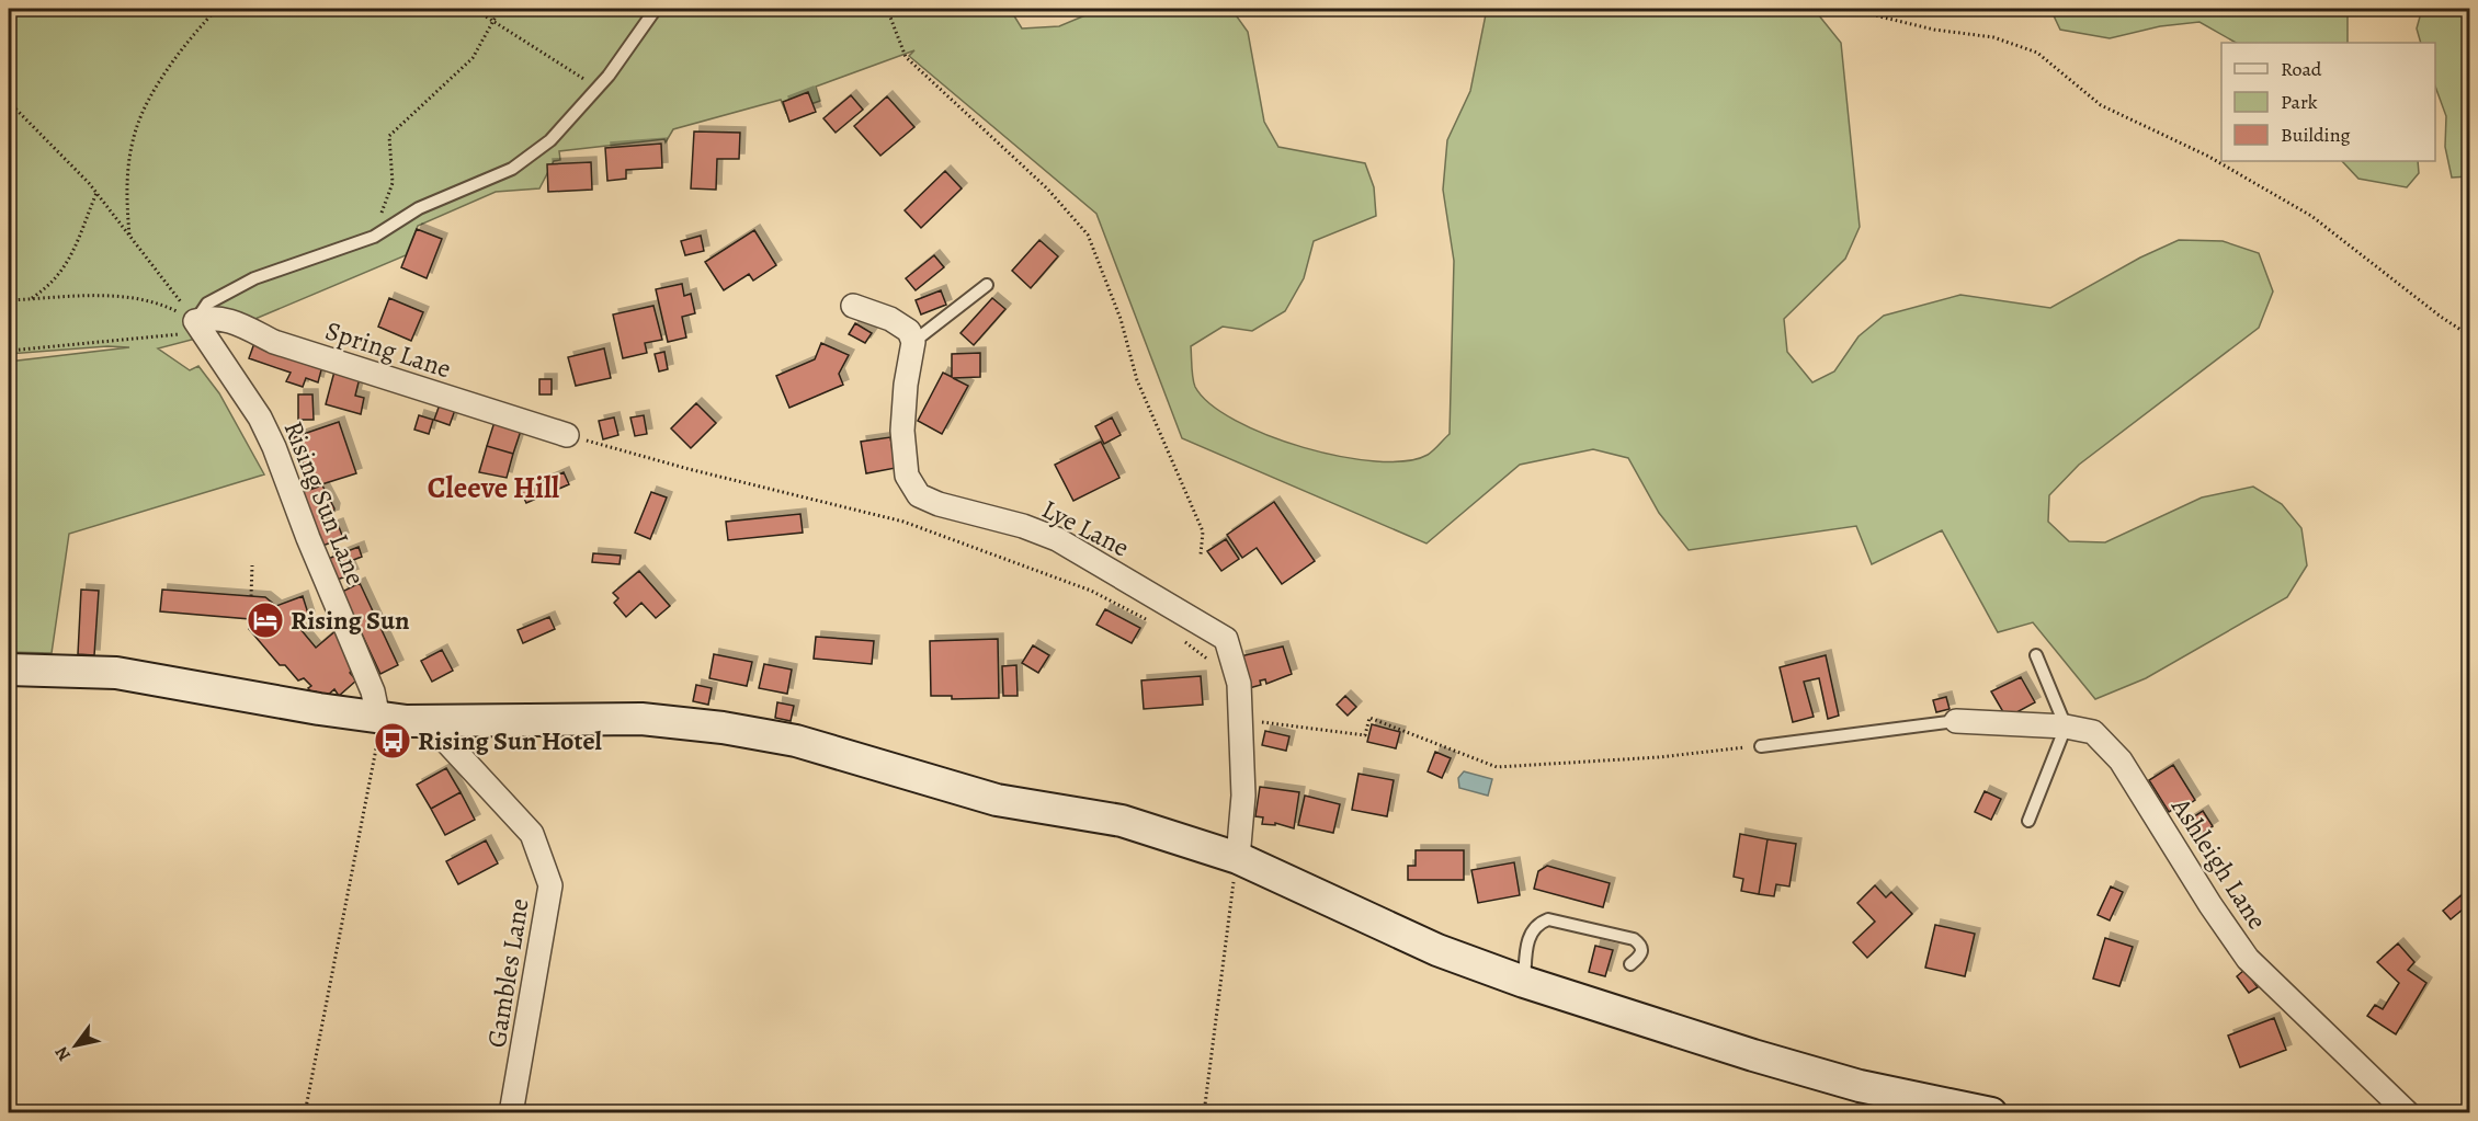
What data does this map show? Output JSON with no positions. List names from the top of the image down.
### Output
{
  "streets": {
    "street": [
      "Spring Lane",
      "Rising Sun Lane",
      "Lye Lane",
      "Ashleigh Lane",
      "Gambles Lane"
    ]
  },
  "crossings": [
    ["Spring Lane", "Rising Sun Lane"]
  ],
  "districts": ["Cleeve Hill"],
  "places": {
    "hotel": ["Rising Sun"],
    "bus stop": ["Rising Sun Hotel"]
  },
  "legend": ["Road", "Park", "Building"],
  "north": "bottom left"
}
